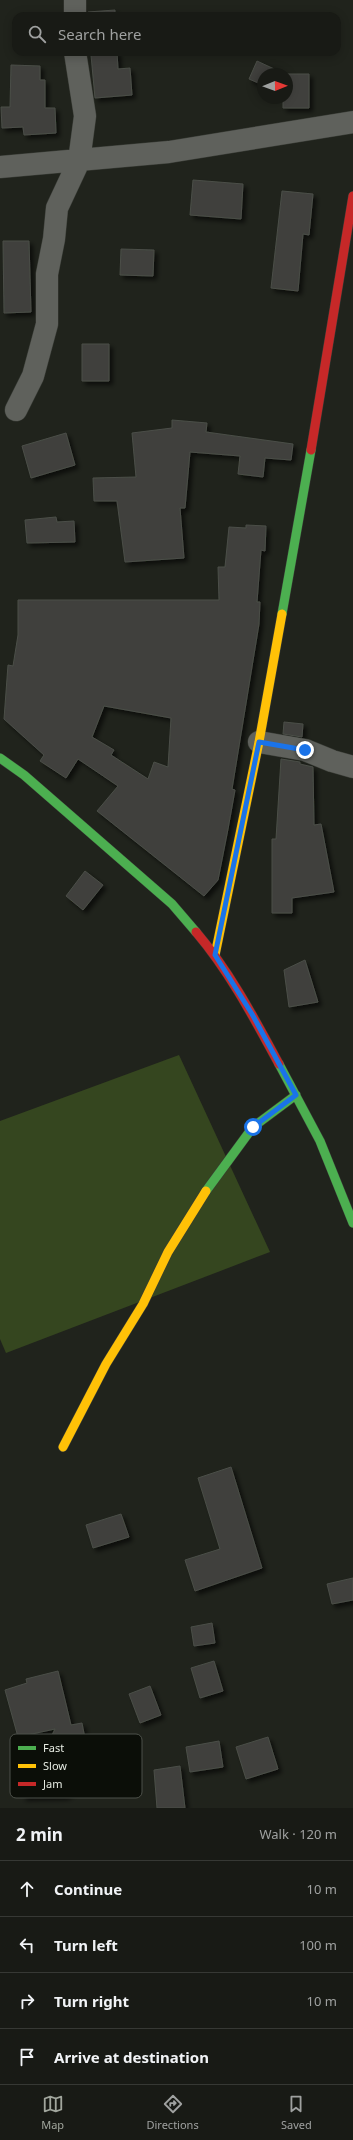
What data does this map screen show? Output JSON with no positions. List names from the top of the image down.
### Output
{
  "legend": ["Fast", "Slow", "Jam"],
  "north": "right",
  "page": {
    "search": "Search here",
    "heading": ["2 min", "Walk · 120 m"],
    "list": [
      ["Continue", "10 m"],
      ["Turn left", "100 m"],
      ["Turn right", "10 m"],
      "Arrive at destination"
    ],
    "nav": ["Map", "Directions", "Saved"]
  }
}
